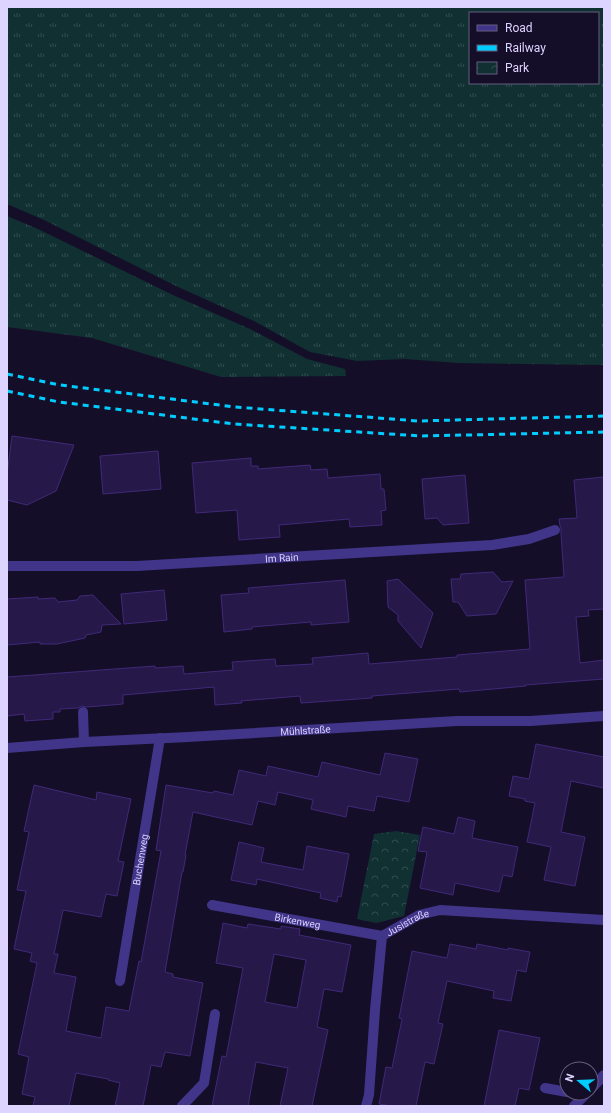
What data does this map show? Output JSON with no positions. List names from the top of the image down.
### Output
{
  "streets": {
    "street": [
      "Im Rain",
      "Mühlstraße",
      "Buchenweg",
      "Birkenweg",
      "Jusistraße"
    ]
  },
  "crossings": [
    ["Mühlstraße", "Buchenweg"],
    ["Birkenweg", "Jusistraße"]
  ],
  "legend": ["Road", "Railway", "Park"],
  "north": "left"
}
